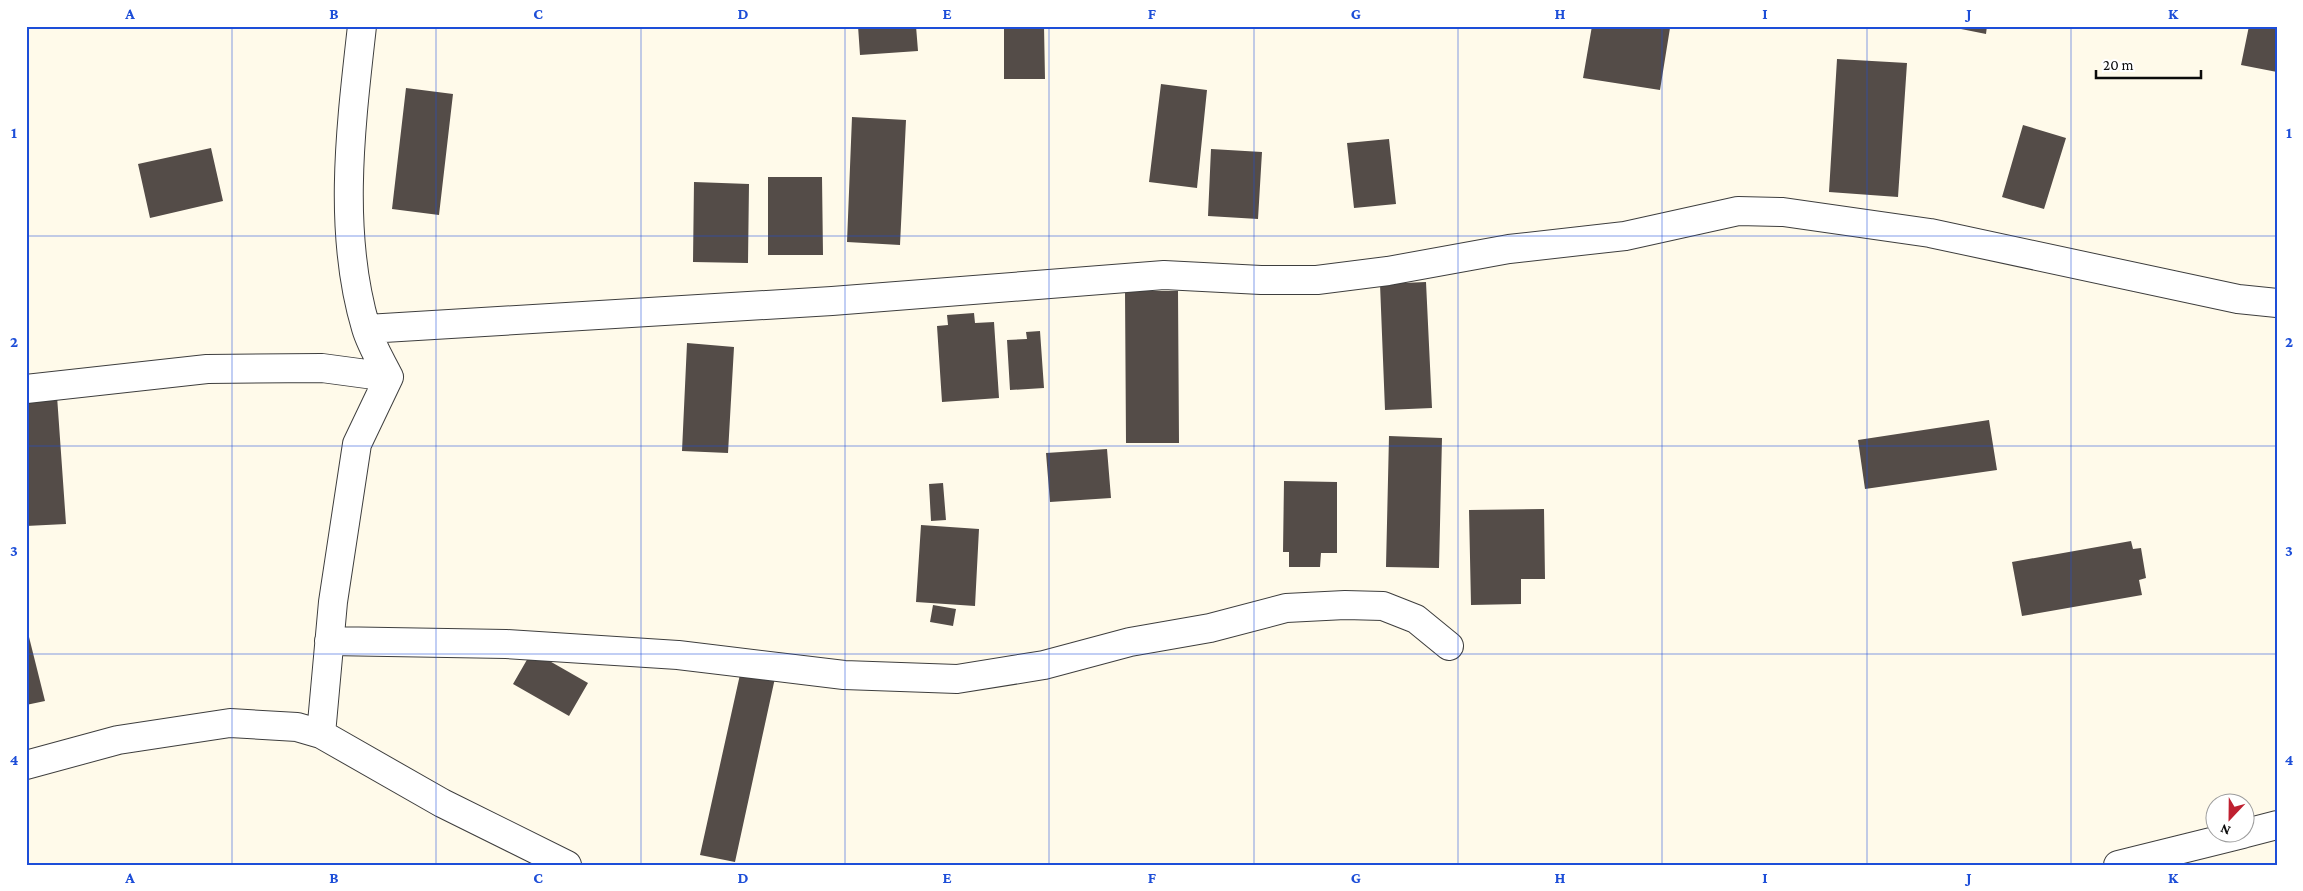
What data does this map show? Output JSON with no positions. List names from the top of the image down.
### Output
{
  "scale_bar": "20 m",
  "north": "bottom",
  "grid": {
    "columns": [
      "A",
      "B",
      "C",
      "D",
      "E",
      "F",
      "G",
      "H",
      "I",
      "J",
      "K"
    ],
    "rows": [
      "1",
      "2",
      "3",
      "4"
    ]
  }
}
